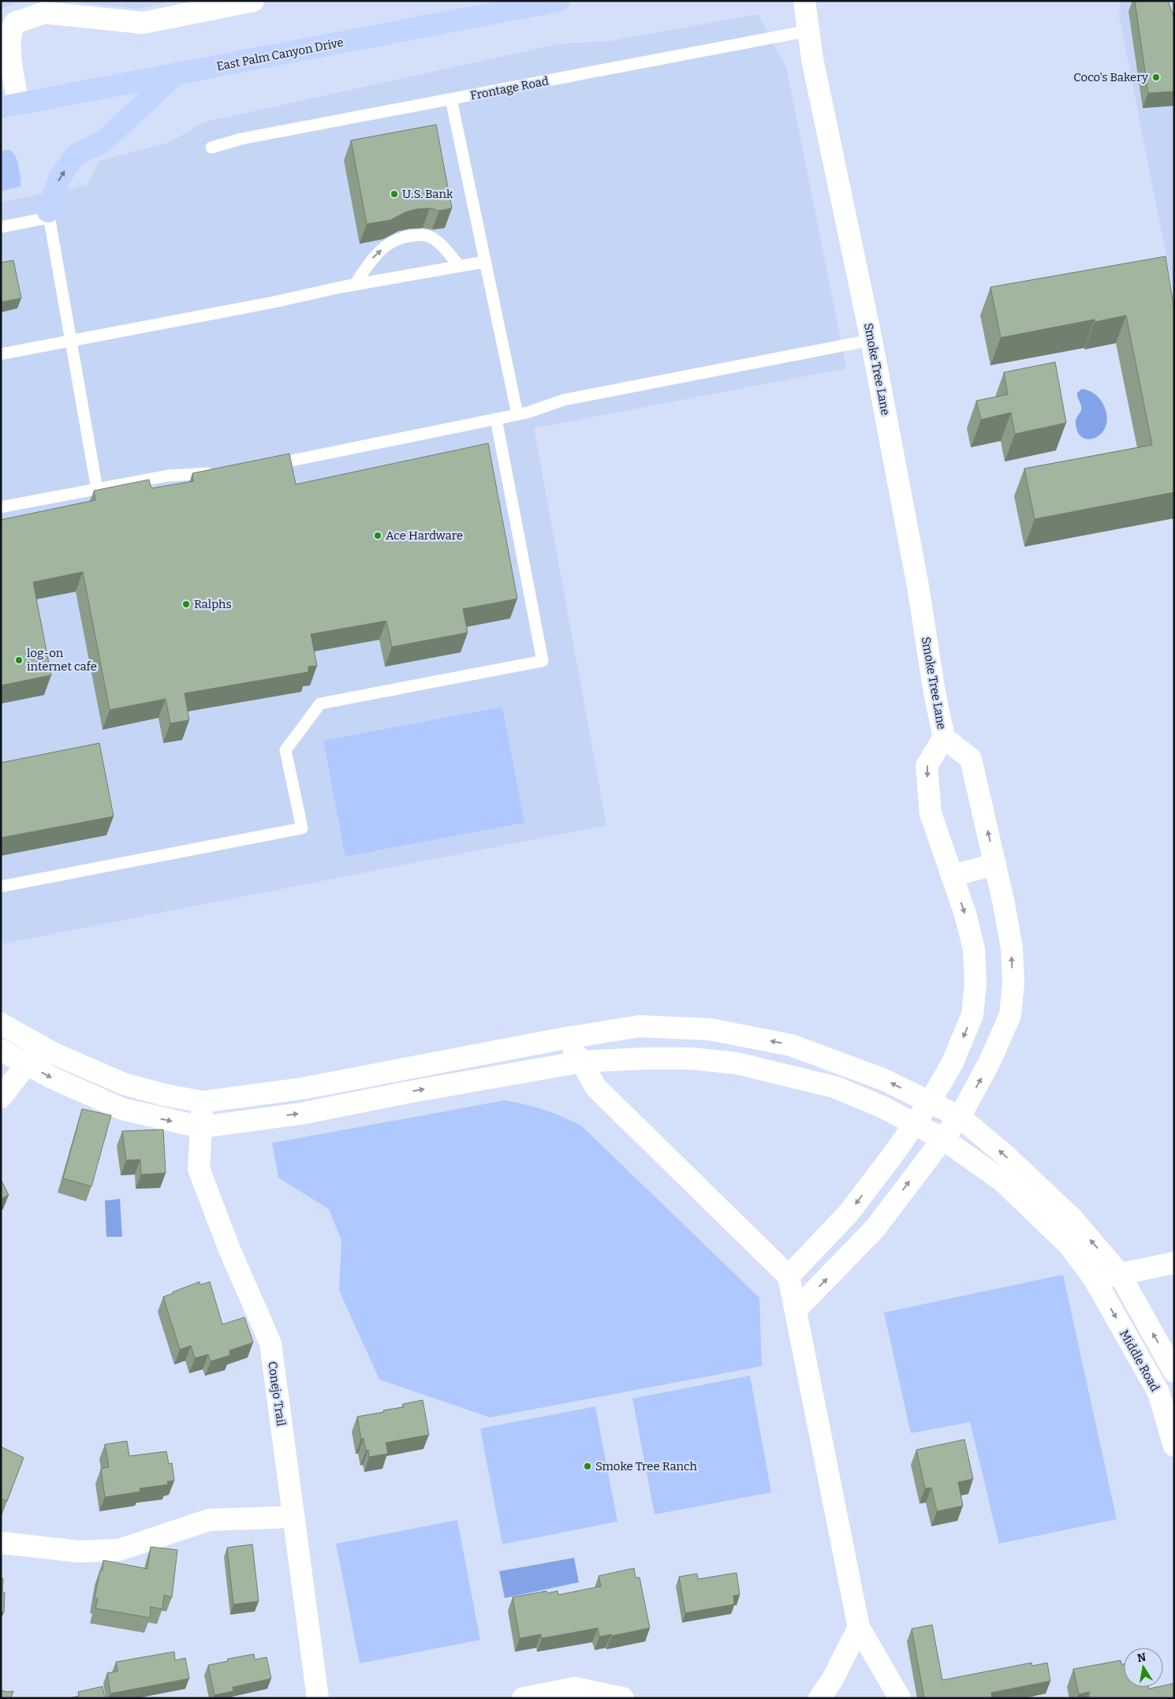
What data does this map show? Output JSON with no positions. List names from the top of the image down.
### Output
{
  "streets": {
    "main road": ["East Palm Canyon Drive"],
    "street": ["Smoke Tree Lane", "Middle Road", "Conejo Trail"],
    "lane": ["Frontage Road"]
  },
  "crossings": [
    ["Frontage Road", "Smoke Tree Lane"],
    ["Smoke Tree Lane", "Middle Road"],
    ["Middle Road", "Conejo Trail"]
  ],
  "places": [
    "Coco's Bakery",
    "U.S. Bank",
    "Ace Hardware",
    "Ralphs",
    "log-on internet cafe",
    "Smoke Tree Ranch"
  ],
  "north": "top"
}
